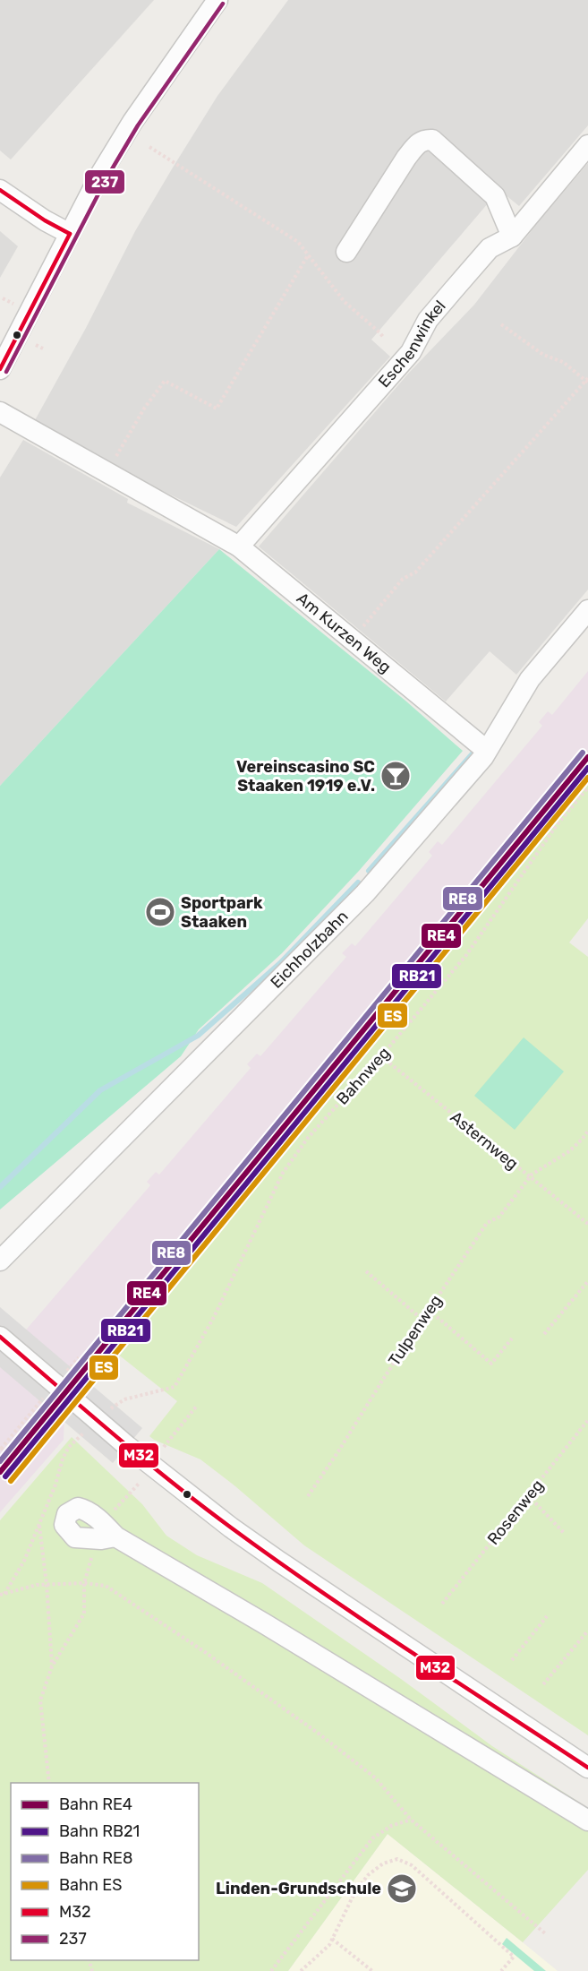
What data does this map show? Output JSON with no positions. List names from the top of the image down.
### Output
{
  "streets": {
    "street": ["Eschenwinkel", "Am Kurzen Weg", "Eichholzbahn"],
    "path": [
      "Bahnweg",
      "Asternweg",
      "Tulpenweg",
      "Rosenweg"
    ]
  },
  "crossings": [
    ["Eschenwinkel", "Am Kurzen Weg"],
    ["Am Kurzen Weg", "Eichholzbahn"],
    ["Bahnweg", "Asternweg"],
    ["Asternweg", "Tulpenweg"]
  ],
  "places": {
    "bar": ["Vereinscasino SC Staaken 1919 e.V."],
    "sports": ["Sportpark Staaken"],
    "school or university": ["Linden-Grundschule"]
  },
  "lines": [
    "transit line 237",
    "transit line M32",
    "rail line RE8",
    "rail line RE4",
    "rail line RB21",
    "rail line ES"
  ],
  "legend": [
    "Bahn RE4",
    "Bahn RB21",
    "Bahn RE8",
    "Bahn ES",
    "M32",
    "237"
  ]
}
